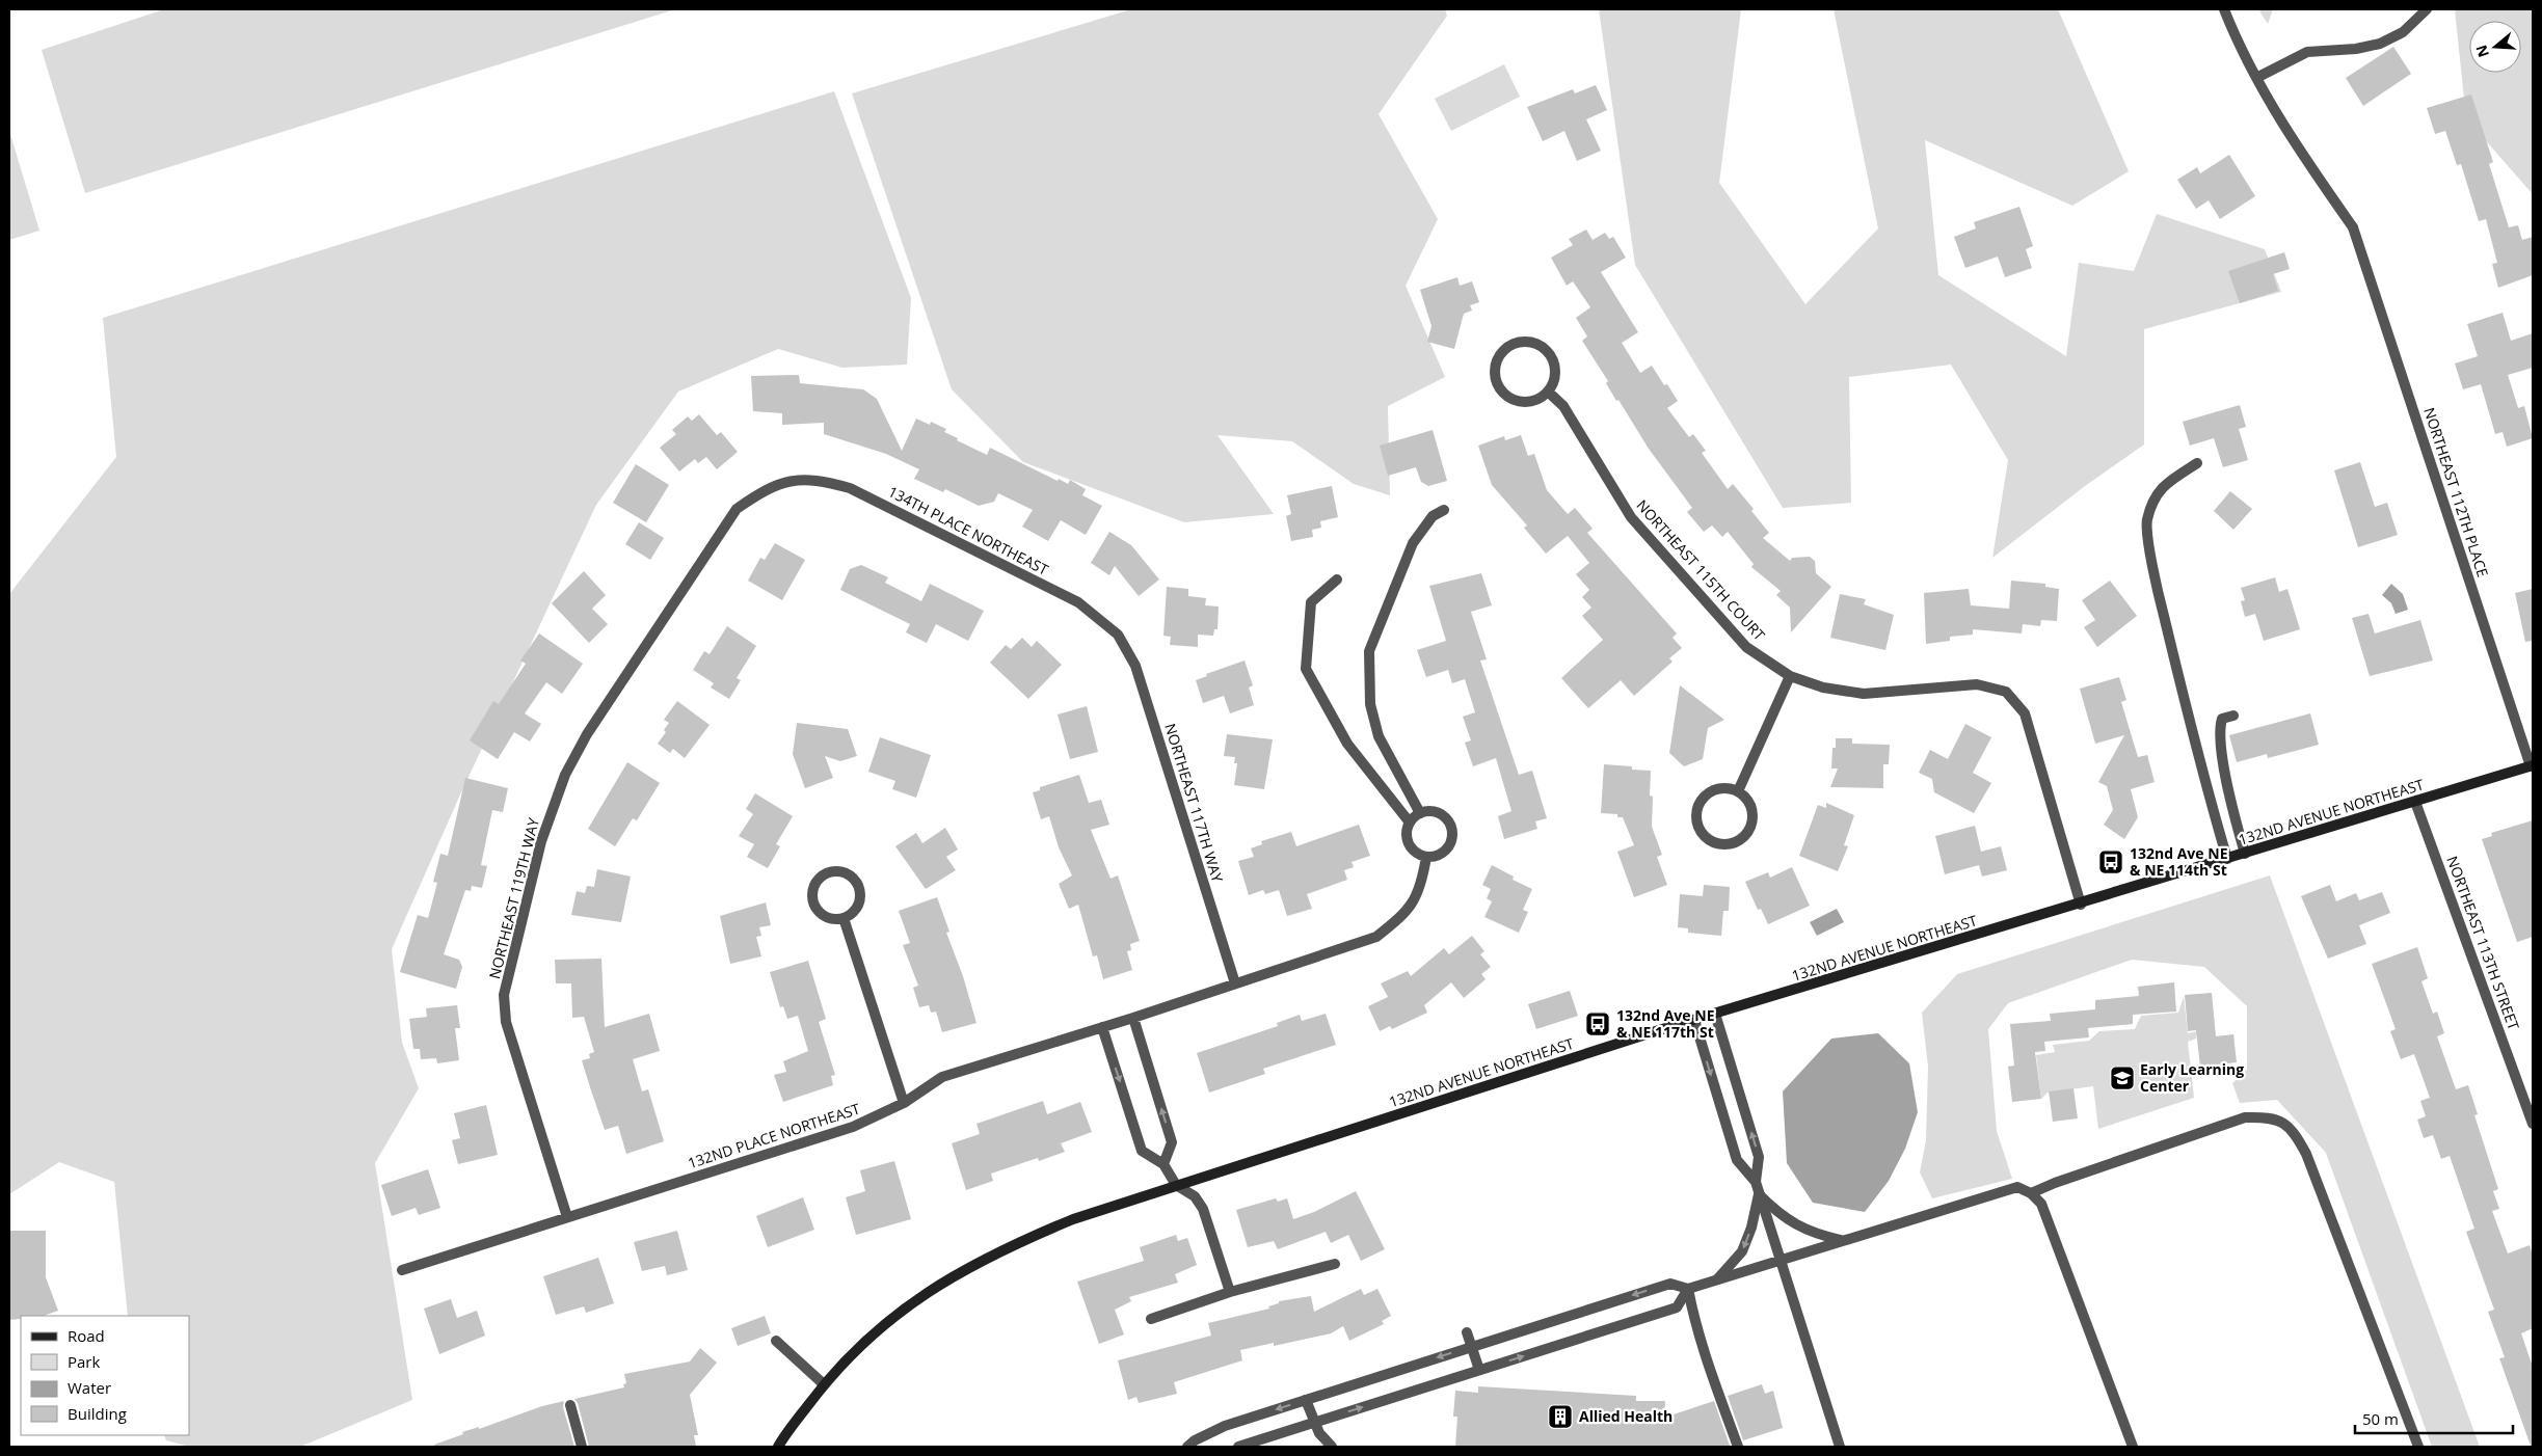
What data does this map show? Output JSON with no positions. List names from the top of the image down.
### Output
{
  "streets": {
    "street": [
      "NORTHEAST 112TH PLACE",
      "134TH PLACE NORTHEAST",
      "NORTHEAST 115TH COURT",
      "NORTHEAST 117TH WAY",
      "132ND AVENUE NORTHEAST",
      "NORTHEAST 119TH WAY",
      "NORTHEAST 113TH STREET",
      "132ND PLACE NORTHEAST"
    ]
  },
  "crossings": [
    ["NORTHEAST 112TH PLACE", "132ND AVENUE NORTHEAST"],
    ["134TH PLACE NORTHEAST", "NORTHEAST 117TH WAY"],
    ["134TH PLACE NORTHEAST", "NORTHEAST 119TH WAY"],
    ["NORTHEAST 115TH COURT", "132ND AVENUE NORTHEAST"],
    ["NORTHEAST 117TH WAY", "132ND PLACE NORTHEAST"],
    ["132ND AVENUE NORTHEAST", "NORTHEAST 113TH STREET"],
    ["NORTHEAST 119TH WAY", "132ND PLACE NORTHEAST"]
  ],
  "places": {
    "bus stop": ["132nd Ave NE & NE 114th St", "132nd Ave NE & NE 117th St"],
    "school or university": ["Early Learning Center"],
    "building": ["Allied Health"]
  },
  "legend": [
    "Road",
    "Park",
    "Water",
    "Building"
  ],
  "scale_bar": "50 m",
  "north": "left"
}
